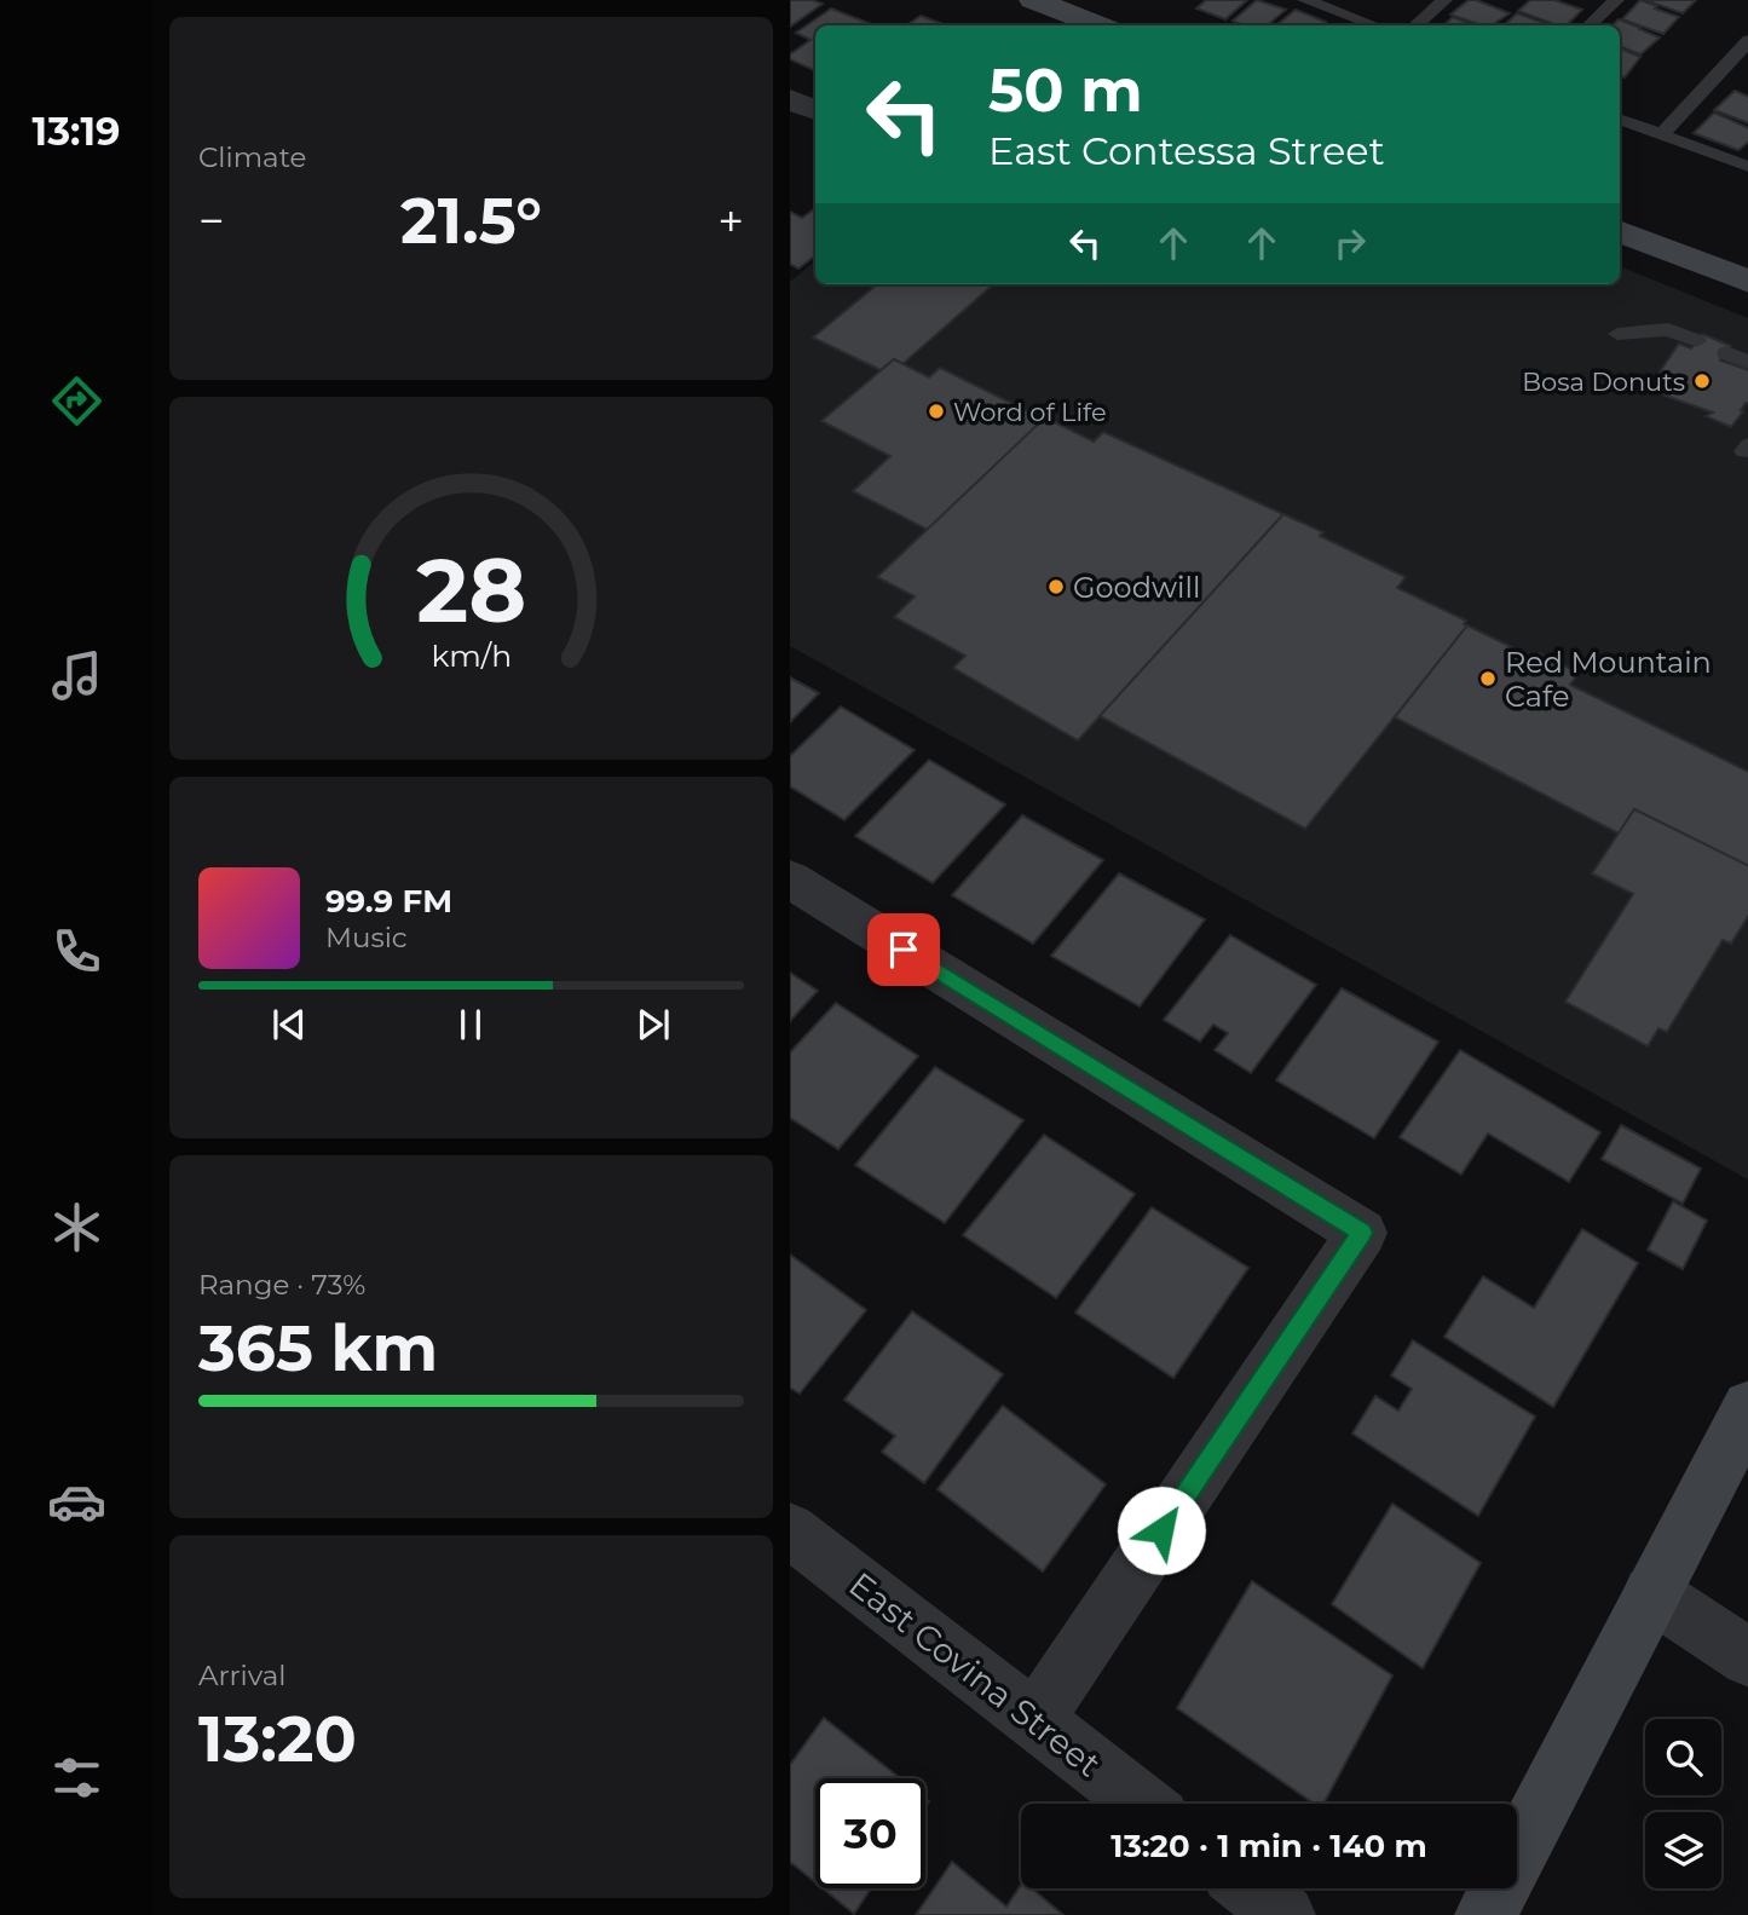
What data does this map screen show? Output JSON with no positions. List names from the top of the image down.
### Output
{
  "streets": {
    "street": ["East Covina Street"]
  },
  "places": [
    "Bosa Donuts",
    "Word of Life",
    "Goodwill",
    "Red Mountain Cafe"
  ],
  "page": {
    "tabs": "13:19",
    "tile": [
      "Climate",
      ["Range · 73%", "365 km"],
      ["Arrival", "13:20"]
    ],
    "turn": ["50 m", "East Contessa Street"],
    "heat": ["−", "21.5°", "+"],
    "song": ["99.9 FM", "Music"],
    "limit": "30",
    "trip": "13:20 · 1 min · 140 m",
    "gauge": ["28", "km/h"]
  }
}
